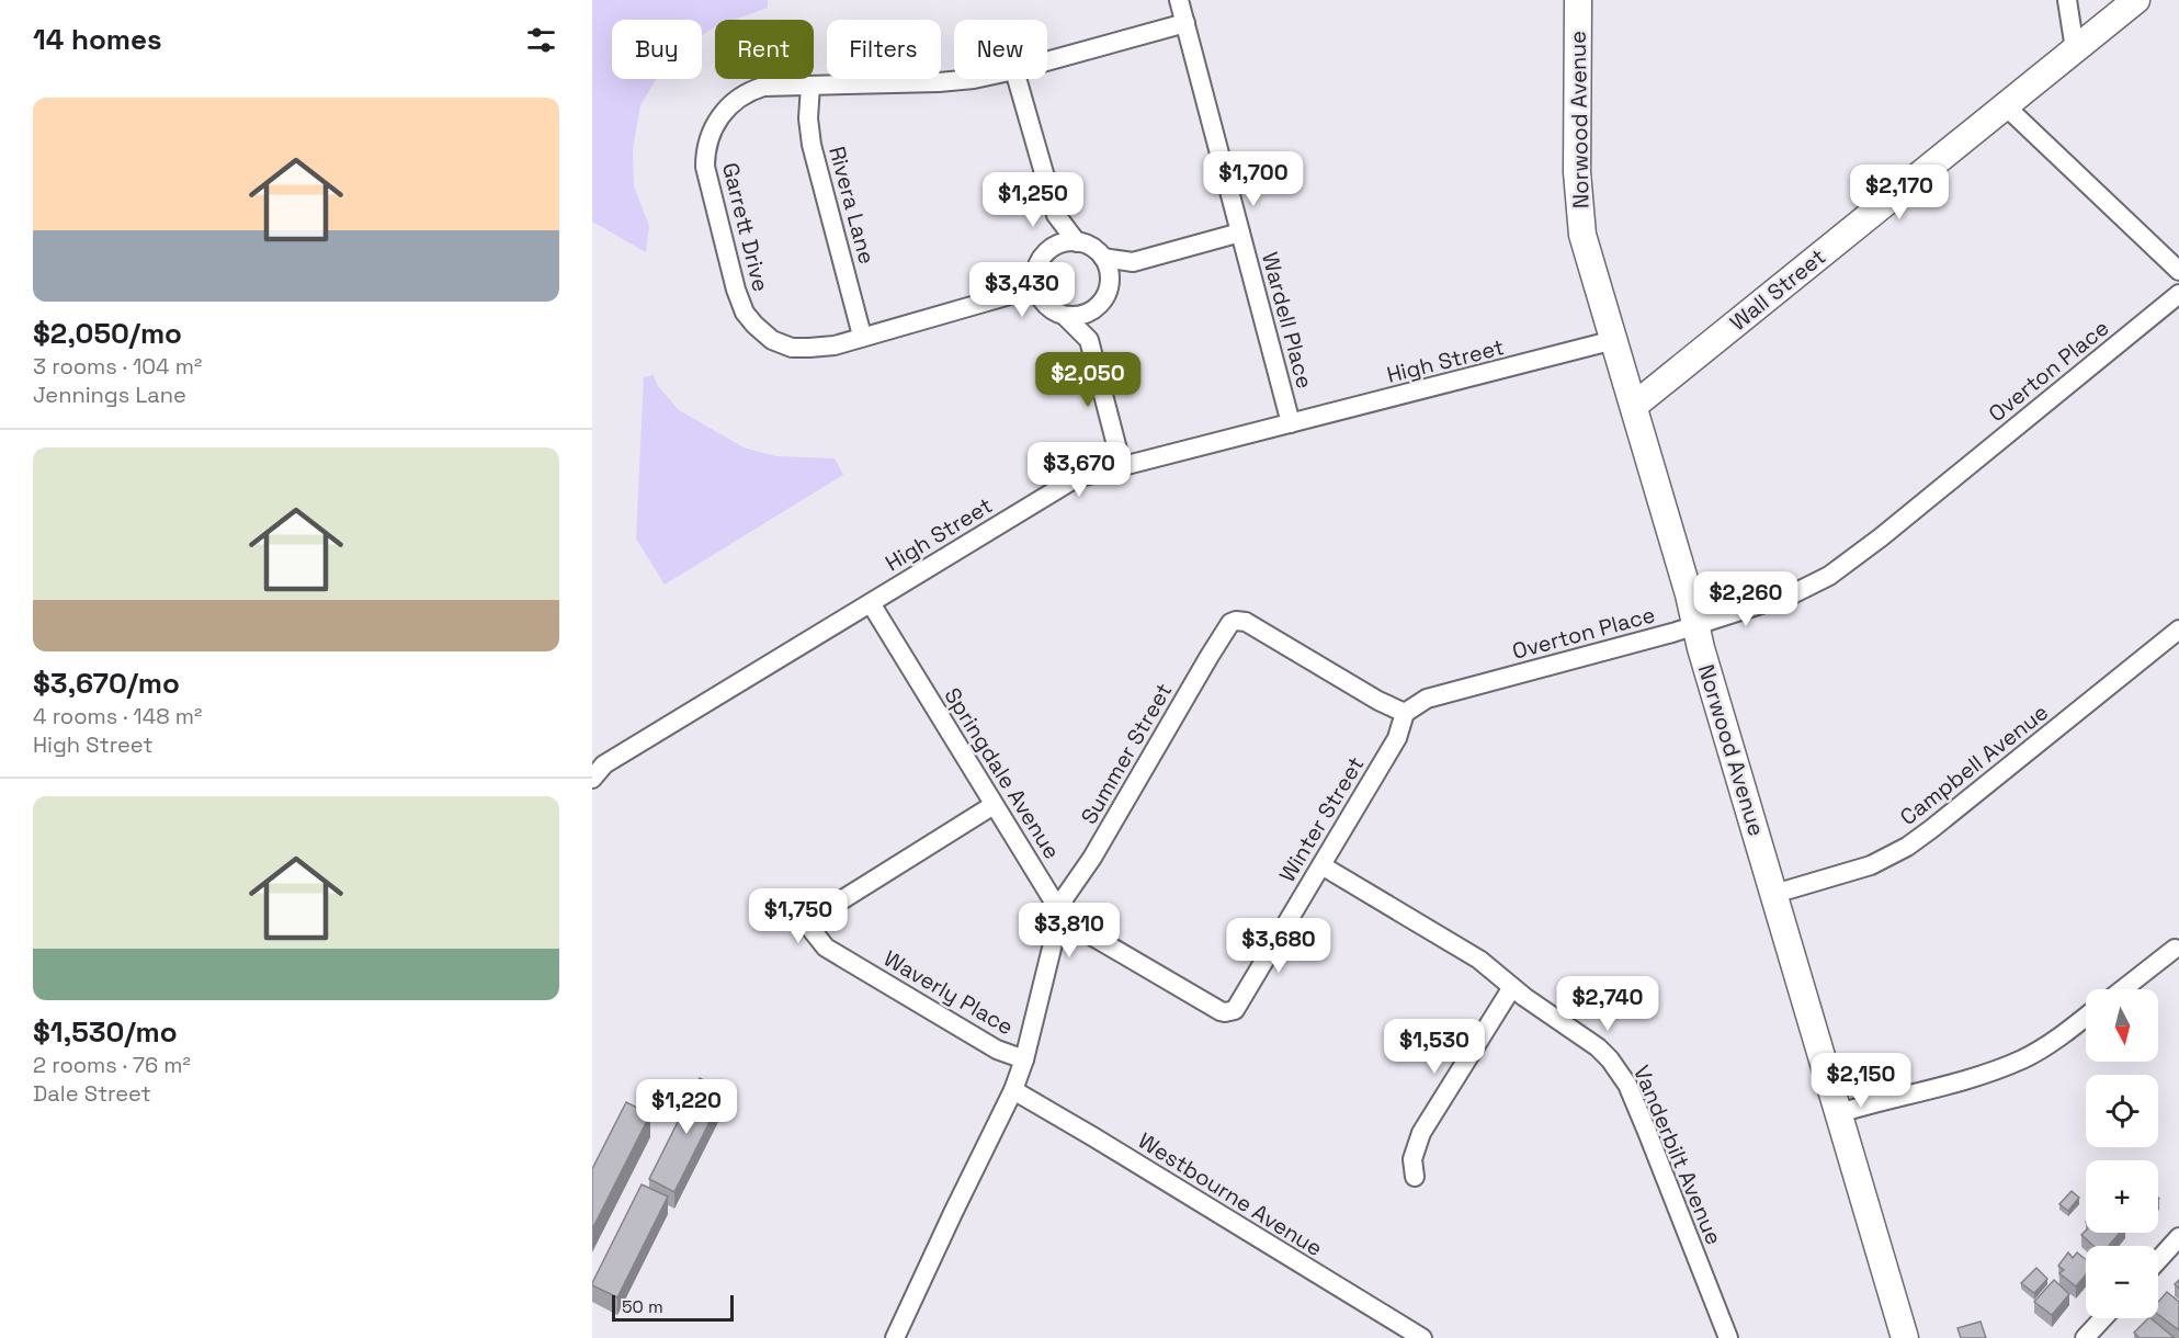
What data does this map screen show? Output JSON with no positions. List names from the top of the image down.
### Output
{
  "streets": {
    "street": [
      "Norwood Avenue",
      "Rivera Lane",
      "Garrett Drive",
      "Wall Street",
      "Wardell Place",
      "High Street",
      "Overton Place",
      "Summer Street",
      "Campbell Avenue",
      "Springdale Avenue",
      "Winter Street",
      "Waverly Place",
      "Vanderbilt Avenue",
      "Westbourne Avenue"
    ]
  },
  "crossings": [
    ["Norwood Avenue", "Wall Street"],
    ["Norwood Avenue", "High Street"],
    ["Norwood Avenue", "Overton Place"],
    ["Norwood Avenue", "Campbell Avenue"],
    ["Rivera Lane", "Garrett Drive"],
    ["Garrett Drive", "Wardell Place"],
    ["Wardell Place", "High Street"],
    ["High Street", "Springdale Avenue"],
    ["Overton Place", "Summer Street"],
    ["Overton Place", "Winter Street"],
    ["Summer Street", "Springdale Avenue"],
    ["Summer Street", "Winter Street"],
    ["Springdale Avenue", "Winter Street"],
    ["Springdale Avenue", "Waverly Place"],
    ["Winter Street", "Vanderbilt Avenue"]
  ],
  "scale_bar": "50 m",
  "north": "bottom",
  "page": {
    "heading": "14 homes",
    "chip": [
      "Buy",
      "Rent",
      "Filters",
      "New"
    ],
    "list": [
      {
        "name": "$2,050/mo",
        "note": "3 rooms · 104 m² · Jennings Lane"
      },
      {
        "name": "$3,670/mo",
        "note": "4 rooms · 148 m² · High Street"
      },
      {
        "name": "$1,530/mo",
        "note": "2 rooms · 76 m² · Dale Street"
      }
    ],
    "price": [
      "$1,700",
      "$2,170",
      "$1,250",
      "$3,430",
      "$2,050",
      "$3,670",
      "$2,260",
      "$1,750",
      "$3,810",
      "$3,680",
      "$2,740",
      "$1,530",
      "$2,150",
      "$1,220"
    ],
    "map_buttons": ["+", "−"],
    "scale": "50 m"
  }
}
